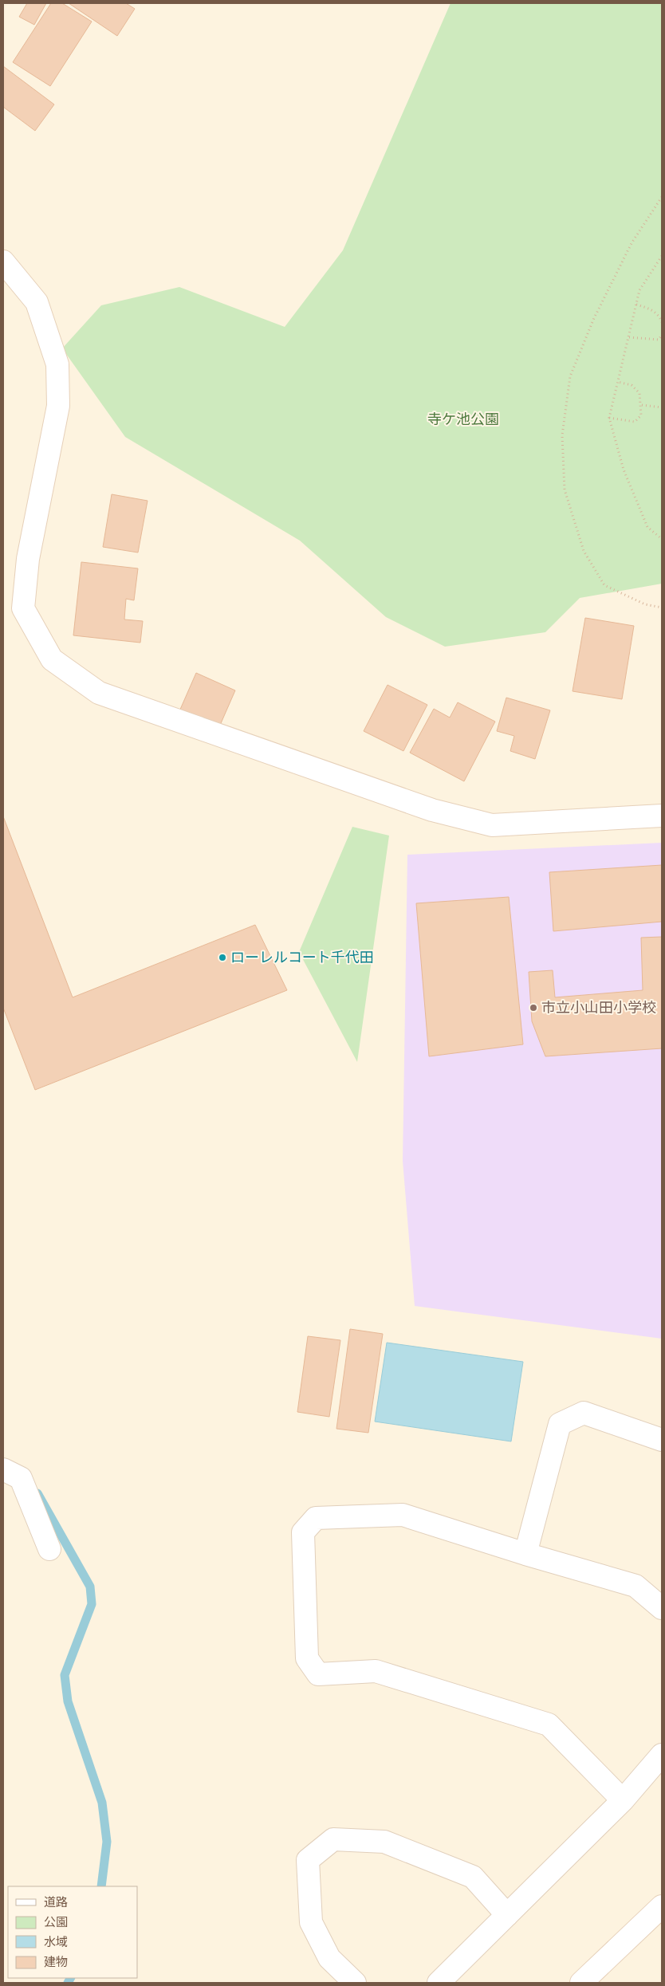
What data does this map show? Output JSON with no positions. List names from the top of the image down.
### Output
{
  "parks": ["寺ケ池公園"],
  "places": ["ローレルコート千代田", "市立小山田小学校"],
  "legend": [
    "道路",
    "公園",
    "水域",
    "建物"
  ]
}
